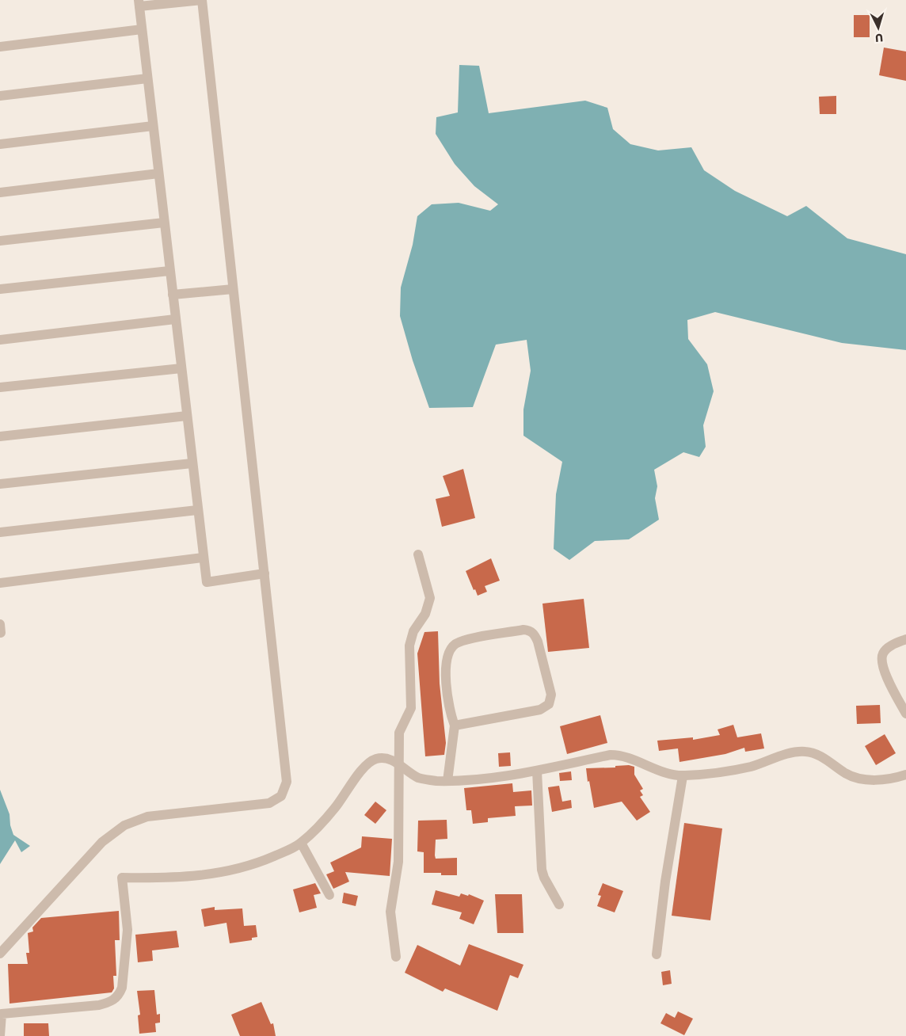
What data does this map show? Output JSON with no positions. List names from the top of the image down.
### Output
{
  "north": "bottom"
}
